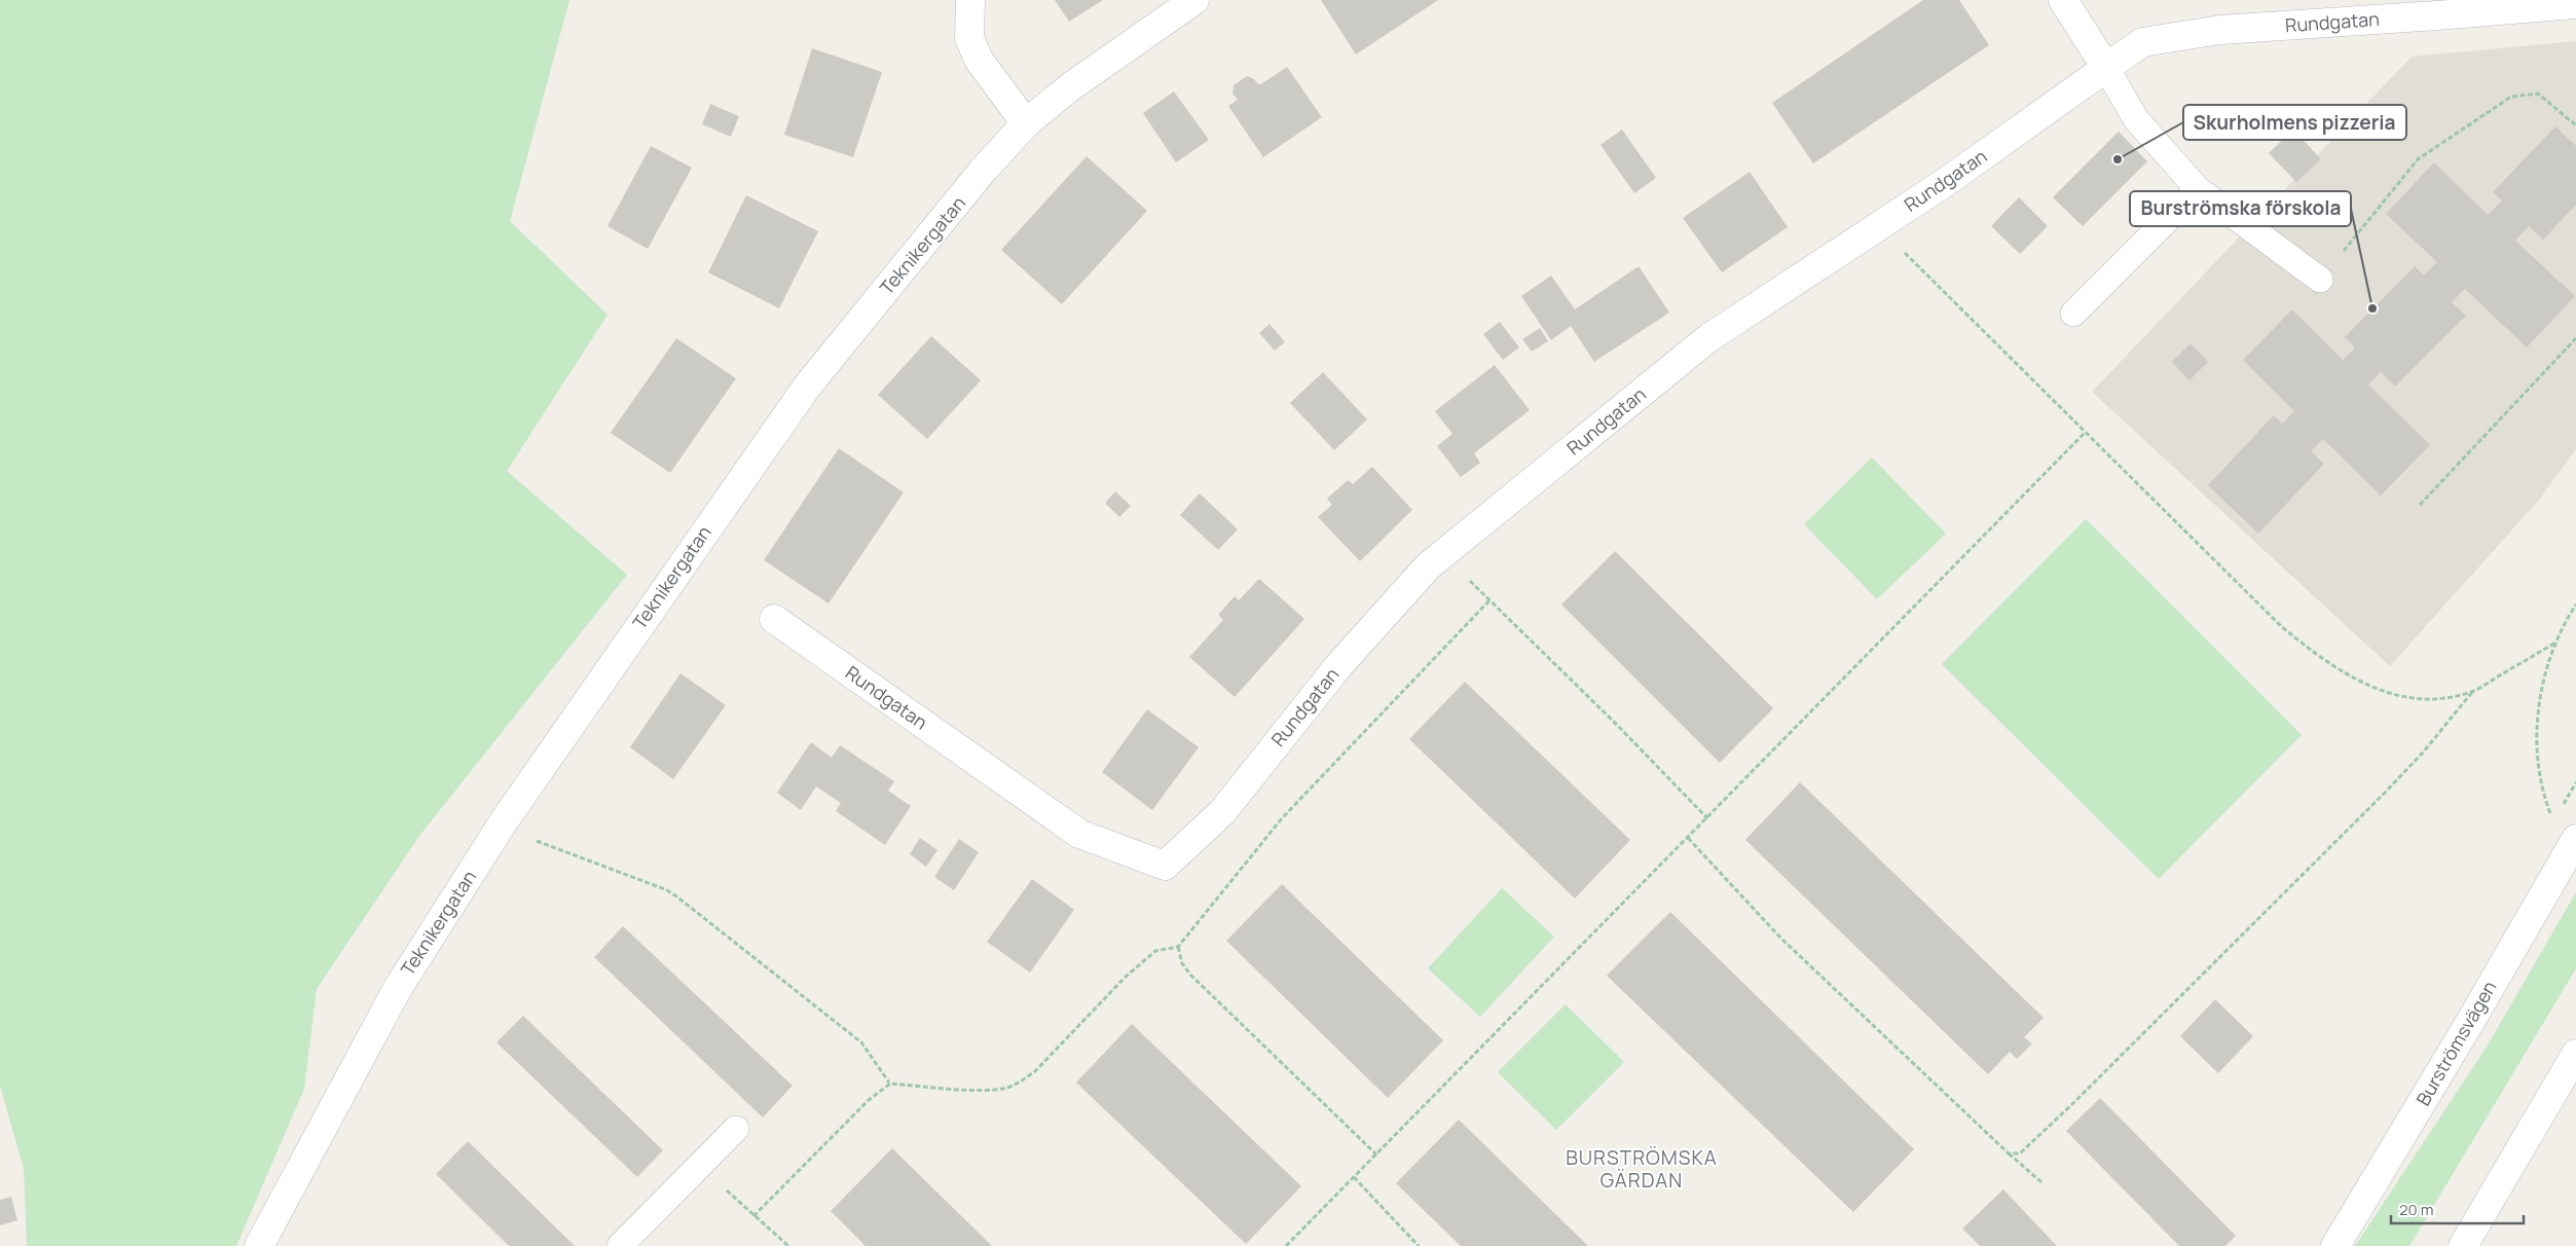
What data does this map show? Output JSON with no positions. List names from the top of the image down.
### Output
{
  "streets": {
    "street": ["Rundgatan", "Teknikergatan", "Burströmsvägen"]
  },
  "districts": ["BURSTRÖMSKA GÄRDAN"],
  "places": ["Skurholmens pizzeria", "Burströmska förskola"],
  "scale_bar": "20 m"
}
